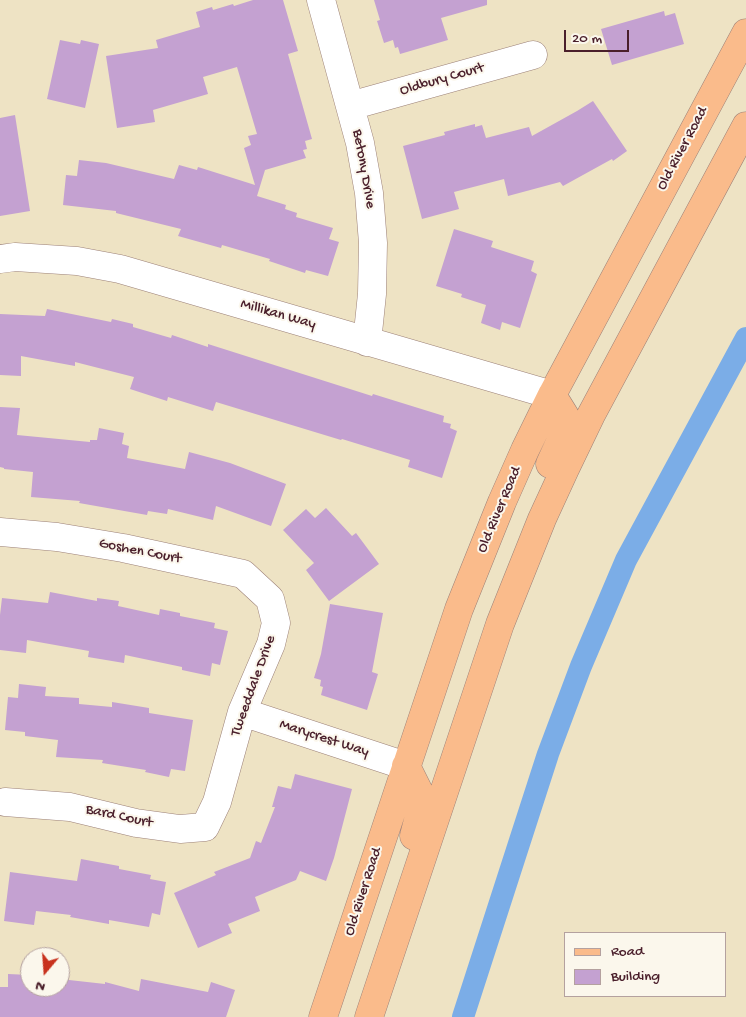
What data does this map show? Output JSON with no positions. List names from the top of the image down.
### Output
{
  "streets": {
    "main road": ["Old River Road"],
    "street": [
      "Oldbury Court",
      "Betony Drive",
      "Millikan Way",
      "Goshen Court",
      "Tweeddale Drive",
      "Marycrest Way",
      "Bard Court"
    ]
  },
  "crossings": [
    ["Oldbury Court", "Betony Drive"],
    ["Old River Road", "Millikan Way"],
    ["Old River Road", "Marycrest Way"],
    ["Betony Drive", "Millikan Way"],
    ["Goshen Court", "Tweeddale Drive"],
    ["Tweeddale Drive", "Marycrest Way"],
    ["Tweeddale Drive", "Bard Court"]
  ],
  "legend": ["Road", "Building"],
  "scale_bar": "20 m",
  "north": "bottom"
}
